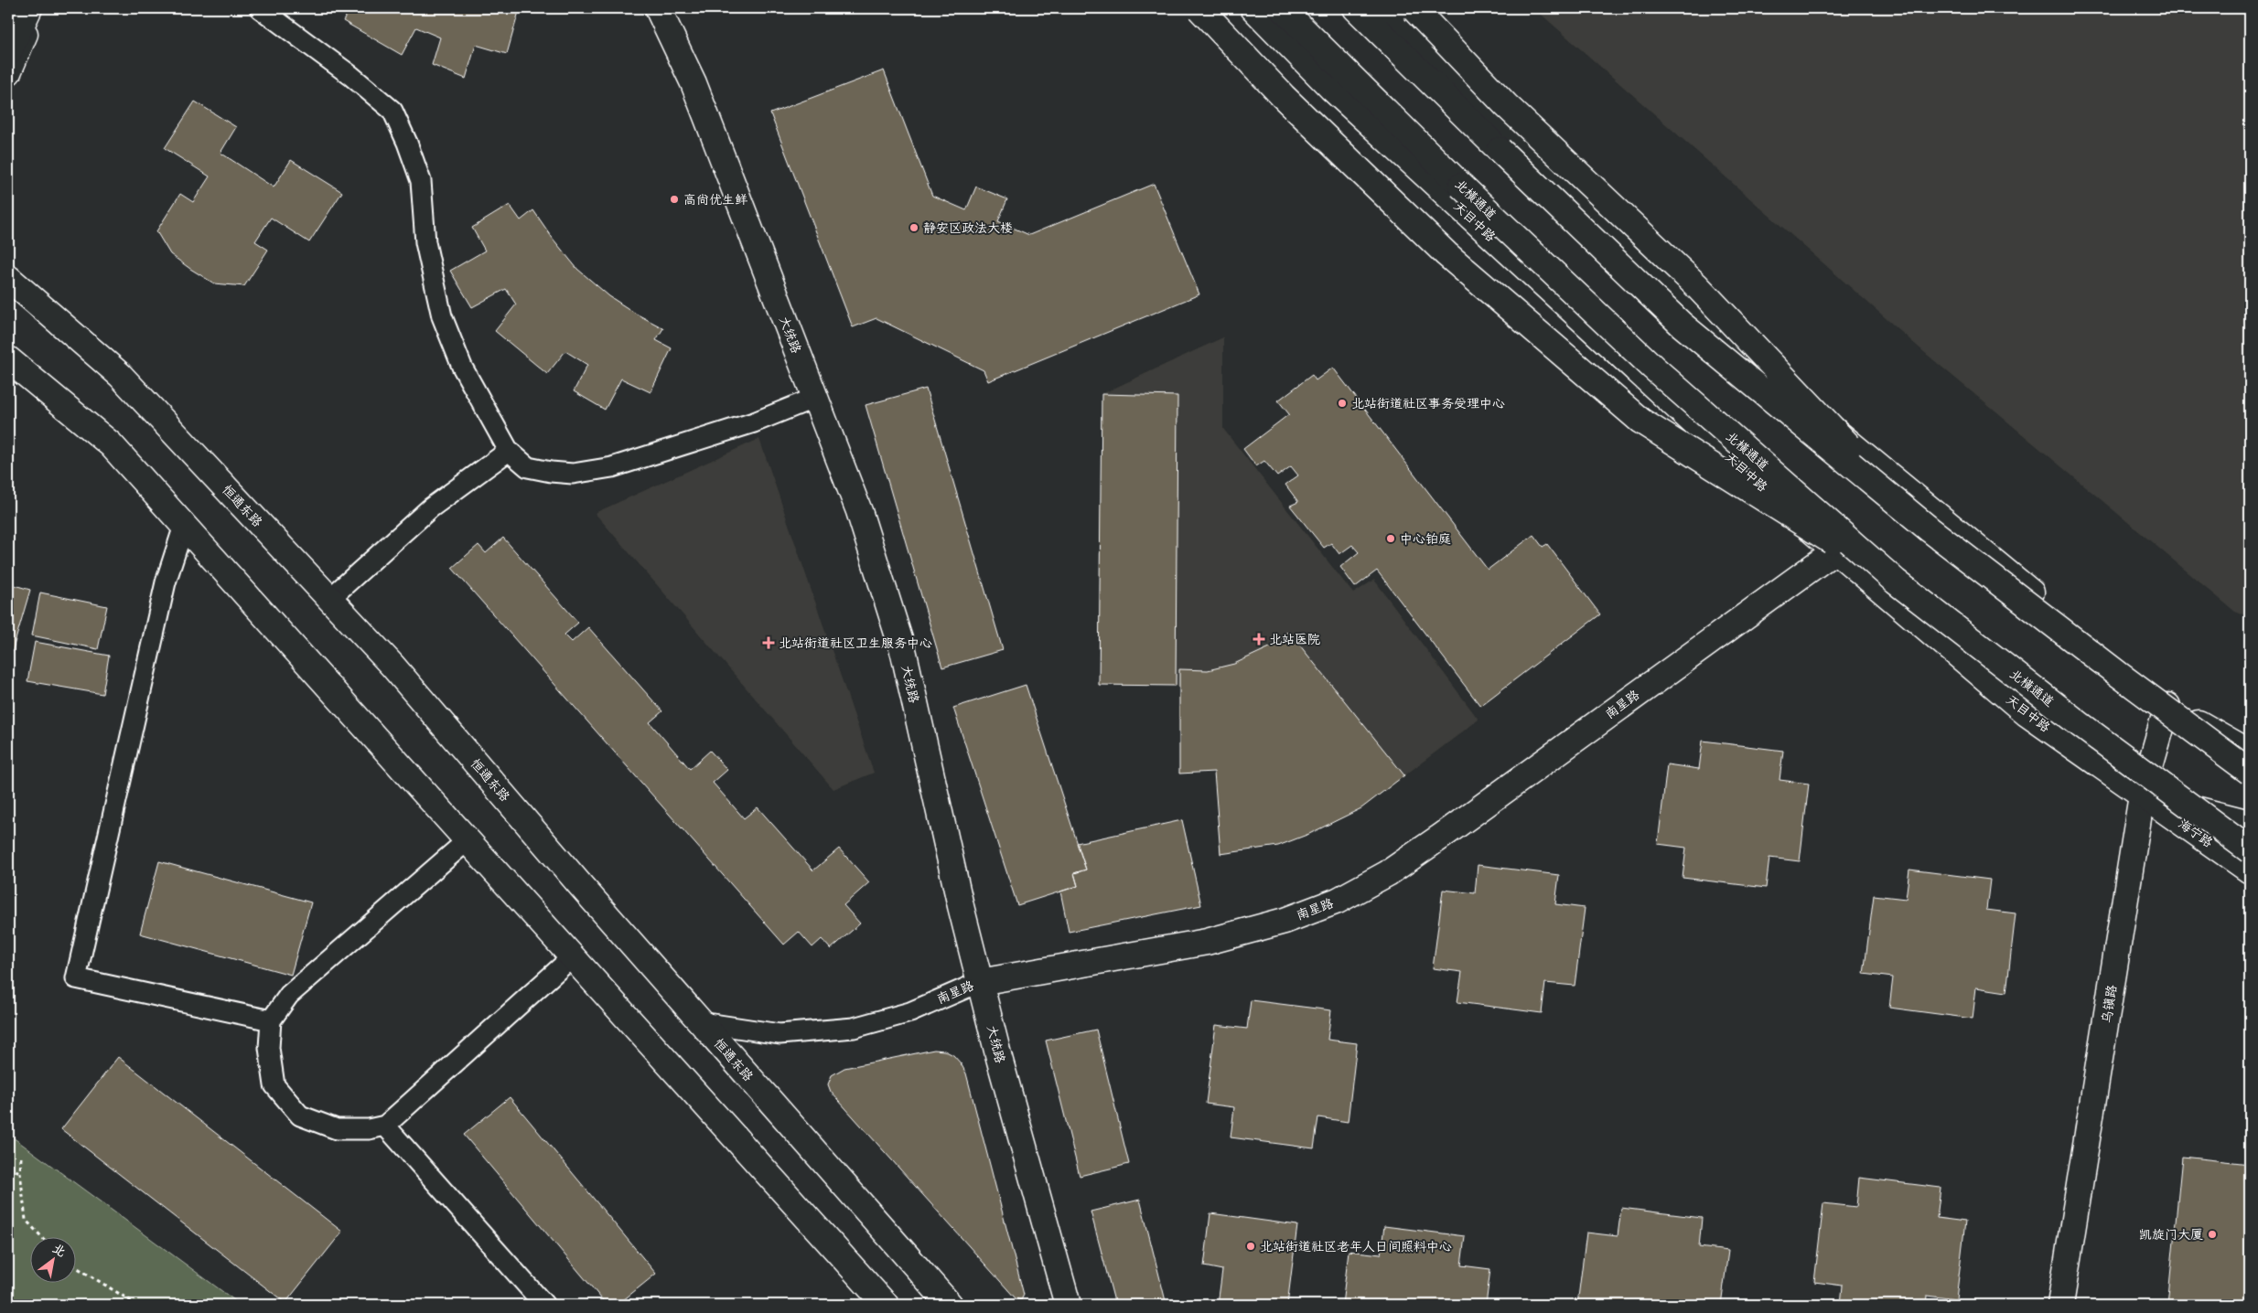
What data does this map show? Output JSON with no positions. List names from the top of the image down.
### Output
{
  "streets": {
    "main road": [
      "北横通道",
      "天目中路",
      "大统路",
      "恒通东路",
      "南星路",
      "海宁路",
      "乌镇路"
    ]
  },
  "crossings": [
    ["天目中路", "南星路"],
    ["天目中路", "海宁路"],
    ["天目中路", "乌镇路"],
    ["大统路", "南星路"],
    ["恒通东路", "南星路"],
    ["海宁路", "乌镇路"]
  ],
  "places": {
    "other": [
      "高尚优生鲜",
      "静安区政法大楼",
      "北站街道社区事务受理中心",
      "中心铂庭",
      "凯旋门大厦",
      "北站街道社区老年人日间照料中心"
    ],
    "health": ["北站医院", "北站街道社区卫生服务中心"]
  },
  "north": "top right"
}
